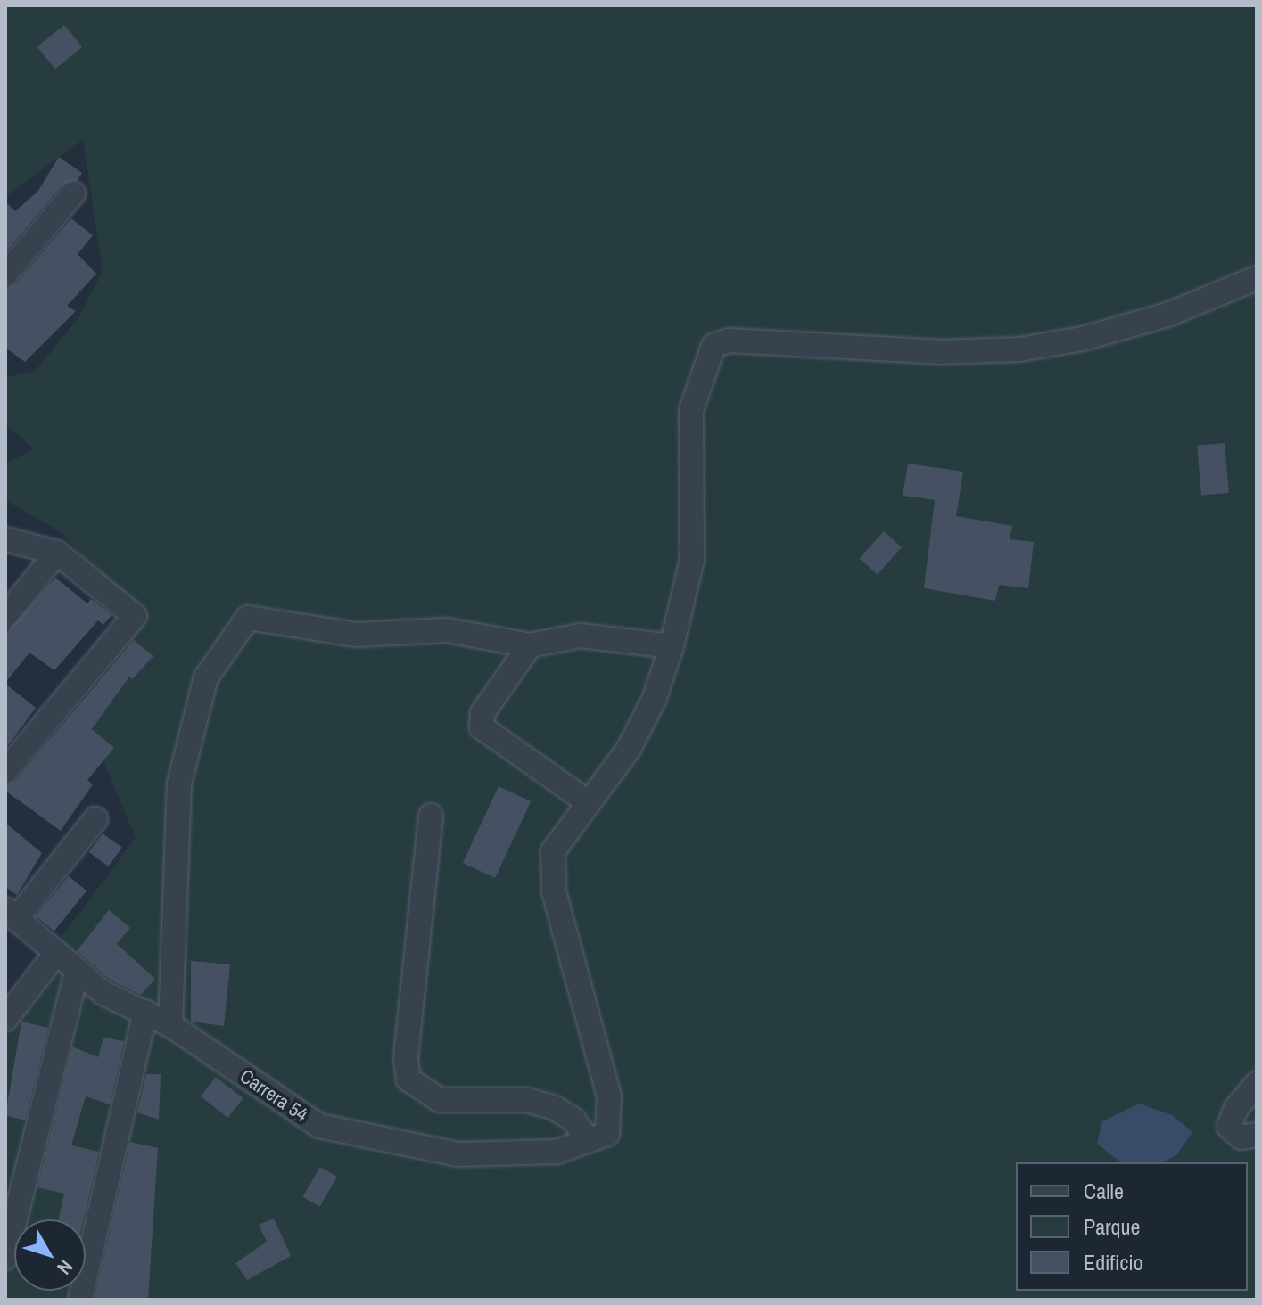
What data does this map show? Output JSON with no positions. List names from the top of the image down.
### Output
{
  "streets": {
    "street": ["Carrera 54"]
  },
  "legend": ["Calle", "Parque", "Edificio"],
  "north": "bottom right"
}
